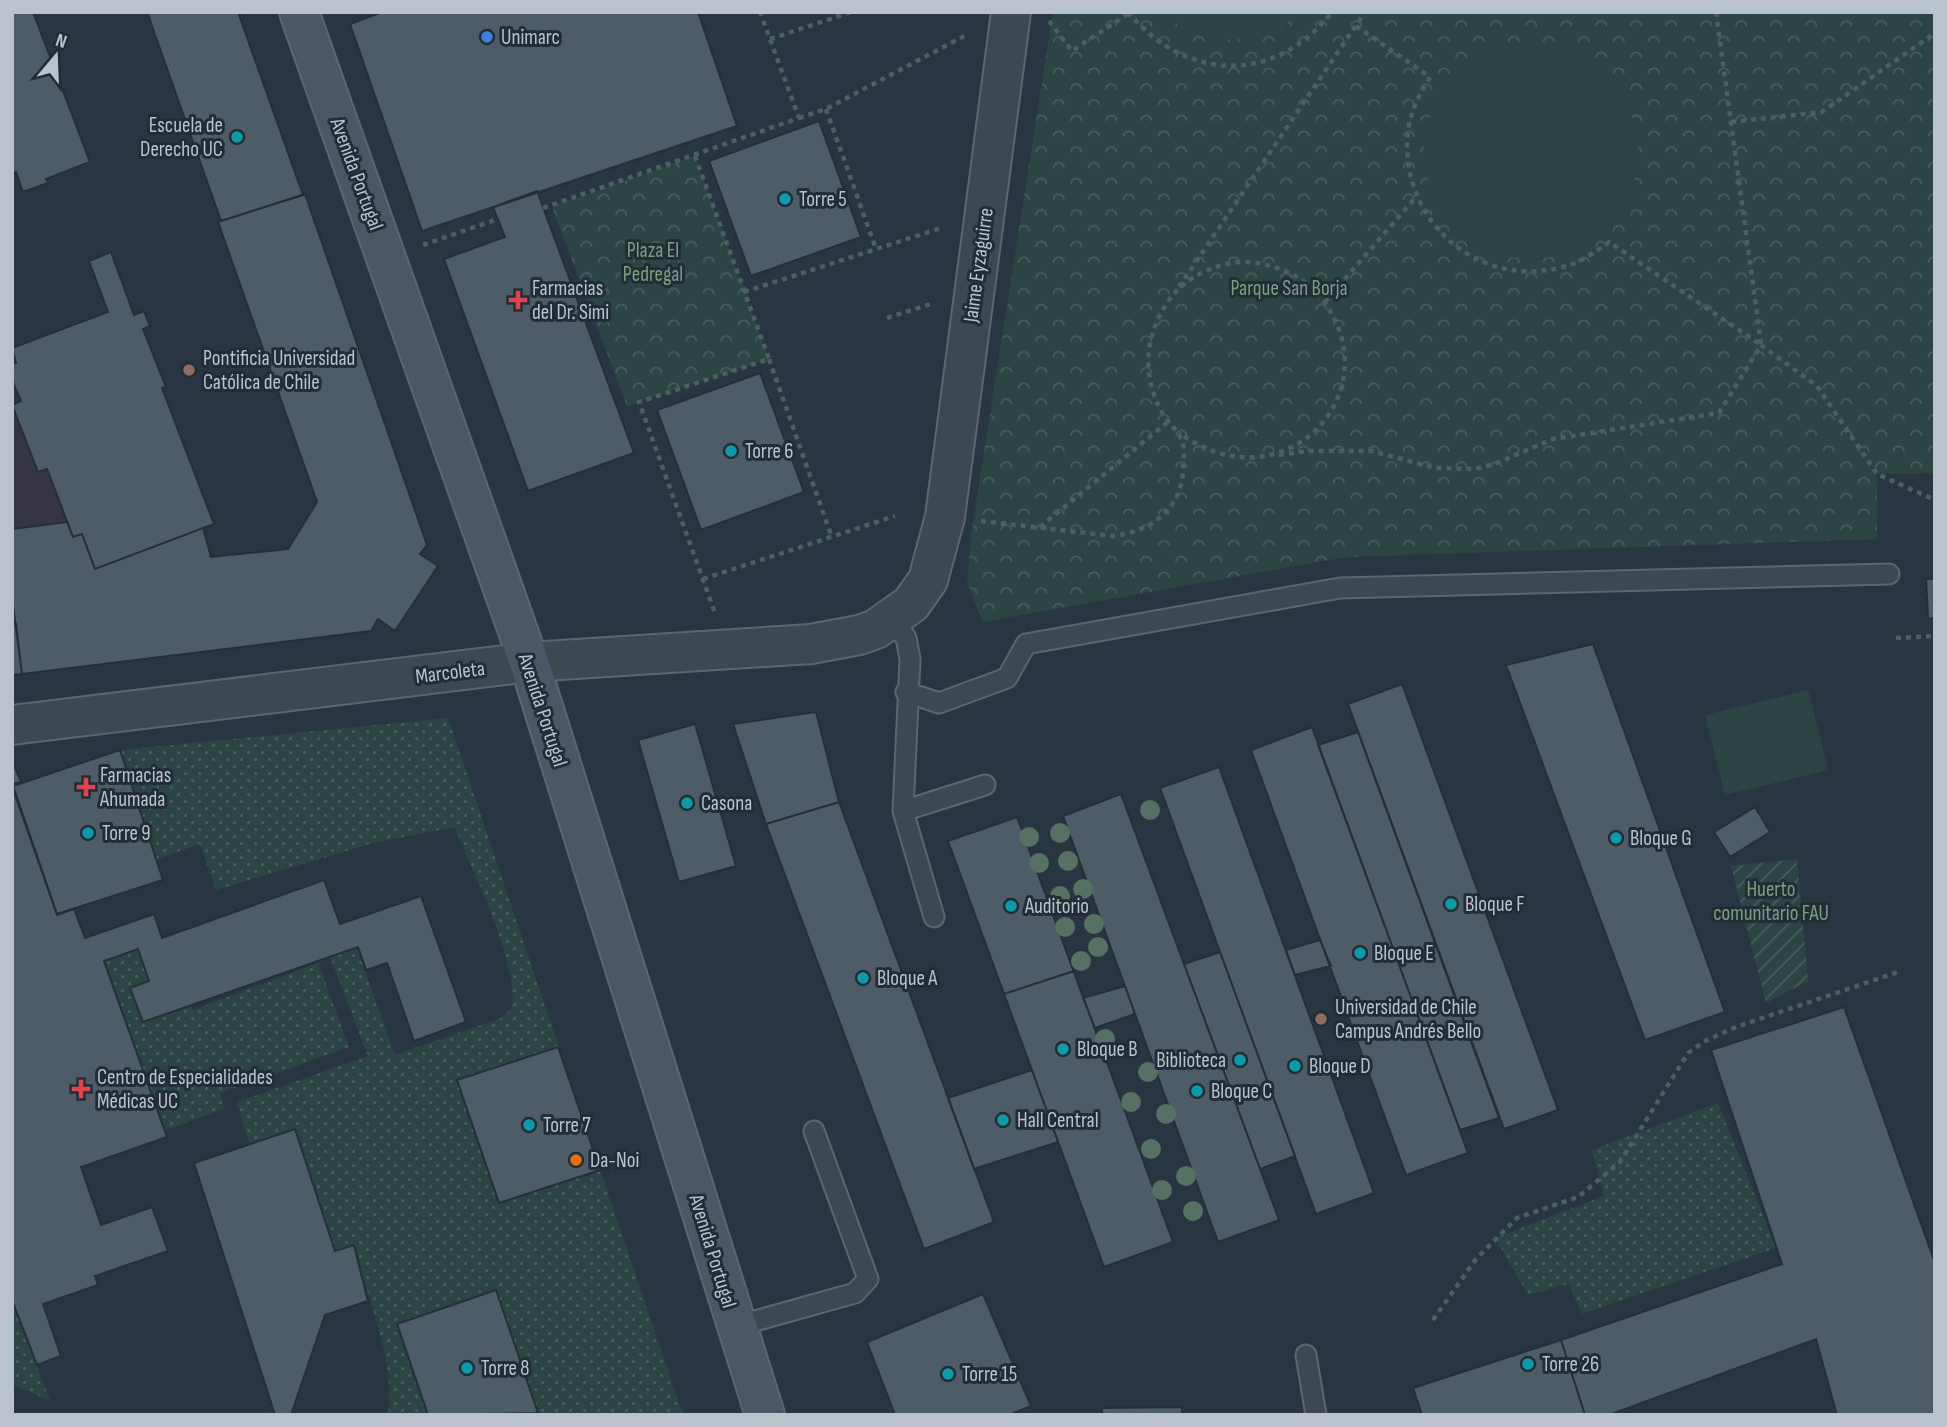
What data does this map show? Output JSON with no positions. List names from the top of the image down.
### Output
{
  "streets": {
    "main road": ["Avenida Portugal"],
    "street": ["Jaime Eyzaguirre", "Marcoleta"]
  },
  "crossings": [
    ["Avenida Portugal", "Marcoleta"],
    ["Jaime Eyzaguirre", "Marcoleta"]
  ],
  "parks": ["Plaza El Pedregal", "Parque San Borja", "Huerto comunitario FAU"],
  "places": {
    "other": [
      "Unimarc",
      "Escuela de Derecho UC",
      "Torre 5",
      "Pontificia Universidad Católica de Chile",
      "Torre 6",
      "Casona",
      "Torre 9",
      "Bloque G",
      "Bloque F",
      "Auditorio",
      "Bloque E",
      "Bloque A",
      "Universidad de Chile Campus Andrés Bello",
      "Bloque B",
      "Biblioteca",
      "Bloque D",
      "Bloque C",
      "Hall Central",
      "Torre 7",
      "Da-Noi",
      "Torre 26",
      "Torre 8",
      "Torre 15"
    ],
    "health": ["Farmacias del Dr. Simi", "Farmacias Ahumada", "Centro de Especialidades Médicas UC"]
  },
  "north": "top"
}
